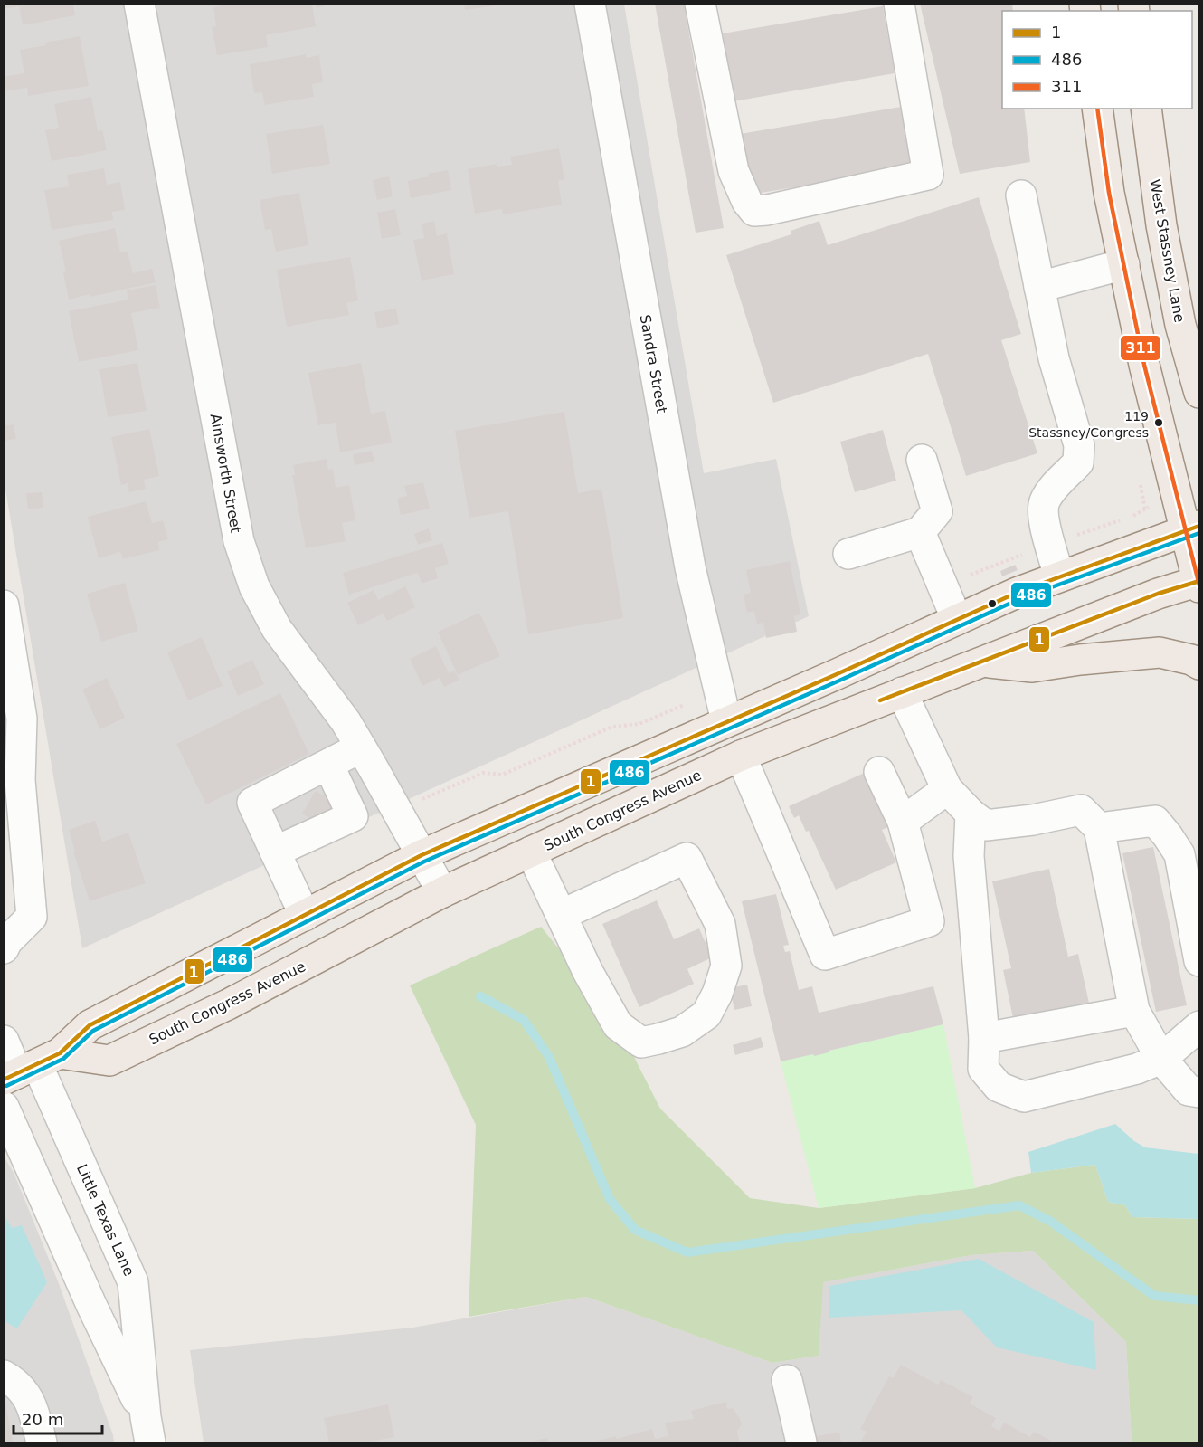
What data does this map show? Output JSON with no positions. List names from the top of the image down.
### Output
{
  "streets": {
    "main road": ["West Stassney Lane", "South Congress Avenue"],
    "street": ["Sandra Street", "Ainsworth Street", "Little Texas Lane"]
  },
  "crossings": [
    ["Ainsworth Street", "South Congress Avenue"],
    ["South Congress Avenue", "Little Texas Lane"]
  ],
  "places": ["119 Stassney/Congress"],
  "lines": ["transit line 311", "transit line 1", "transit line 486"],
  "legend": ["1", "486", "311"],
  "scale_bar": "20 m"
}
